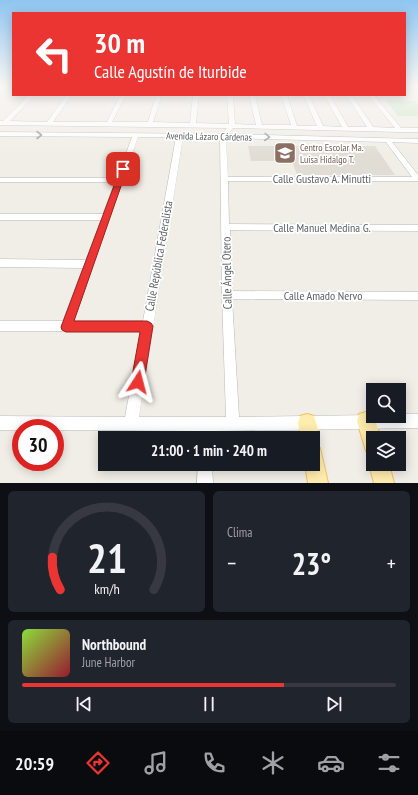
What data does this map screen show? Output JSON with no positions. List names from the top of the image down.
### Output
{
  "streets": {
    "street": [
      "Avenida Lázaro Cárdenas",
      "Calle Gustavo A. Minutti",
      "Calle Manuel Medina G.",
      "Calle República Federalista",
      "Calle Ángel Otero",
      "Calle Amado Nervo"
    ]
  },
  "crossings": [
    ["Avenida Lázaro Cárdenas", "Calle República Federalista"],
    ["Avenida Lázaro Cárdenas", "Calle Ángel Otero"],
    ["Calle Gustavo A. Minutti", "Calle Ángel Otero"],
    ["Calle Manuel Medina G.", "Calle Ángel Otero"],
    ["Calle Ángel Otero", "Calle Amado Nervo"]
  ],
  "places": {
    "school or university": ["Centro Escolar Ma. Luisa Hidalgo T."]
  },
  "page": {
    "turn": ["30 m", "Calle Agustín de Iturbide"],
    "limit": "30",
    "trip": "21:00 · 1 min · 240 m",
    "tile": "Clima",
    "heat": ["−", "23°", "+"],
    "song": ["Northbound", "June Harbor"],
    "tabs": "20:59",
    "gauge": ["21", "km/h"]
  }
}
